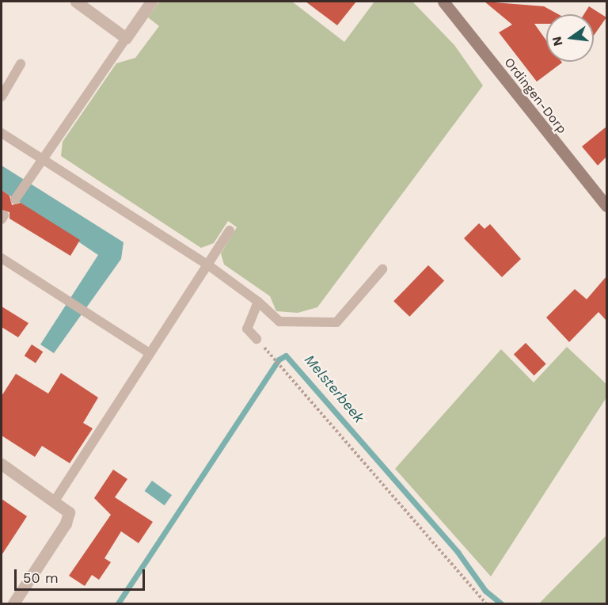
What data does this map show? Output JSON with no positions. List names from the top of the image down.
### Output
{
  "streets": {
    "main road": ["Ordingen-Dorp"]
  },
  "water": ["Melsterbeek"],
  "scale_bar": "50 m",
  "north": "left"
}
